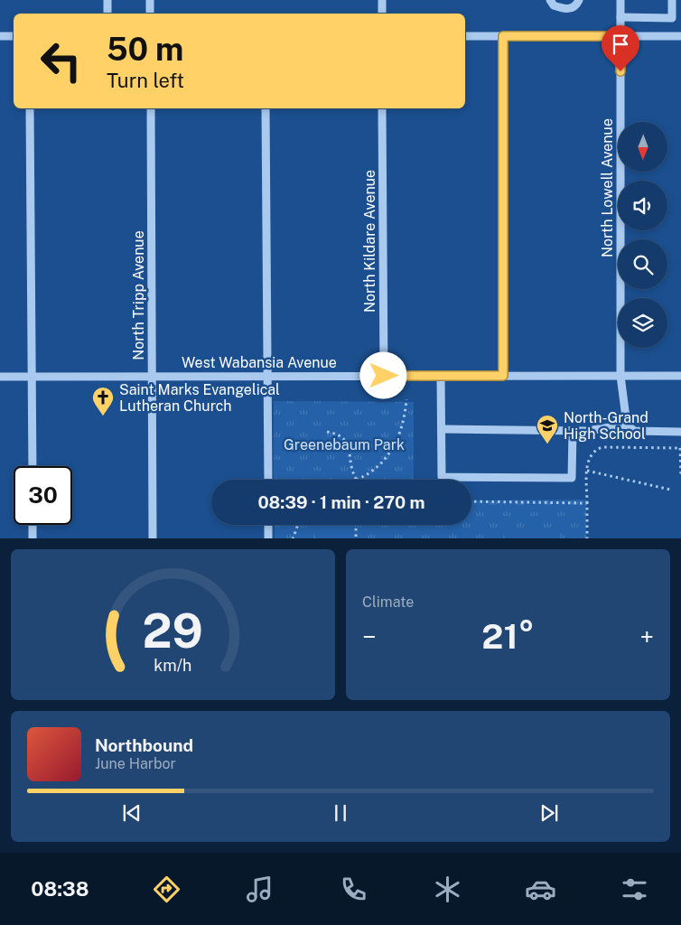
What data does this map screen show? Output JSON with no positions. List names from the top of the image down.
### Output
{
  "streets": {
    "street": [
      "North Lowell Avenue",
      "North Kildare Avenue",
      "North Tripp Avenue",
      "West Wabansia Avenue"
    ]
  },
  "crossings": [
    ["North Lowell Avenue", "West Wabansia Avenue"],
    ["North Kildare Avenue", "West Wabansia Avenue"],
    ["North Tripp Avenue", "West Wabansia Avenue"]
  ],
  "parks": ["Greenebaum Park"],
  "places": {
    "church": ["Saint Marks Evangelical Lutheran Church"],
    "school or university": ["North-Grand High School"]
  },
  "north": "bottom",
  "page": {
    "turn": ["50 m", "Turn left"],
    "limit": "30",
    "trip": "08:39 · 1 min · 270 m",
    "tile": "Climate",
    "heat": ["−", "21°", "+"],
    "song": ["Northbound", "June Harbor"],
    "tabs": "08:38",
    "gauge": ["29", "km/h"]
  }
}
